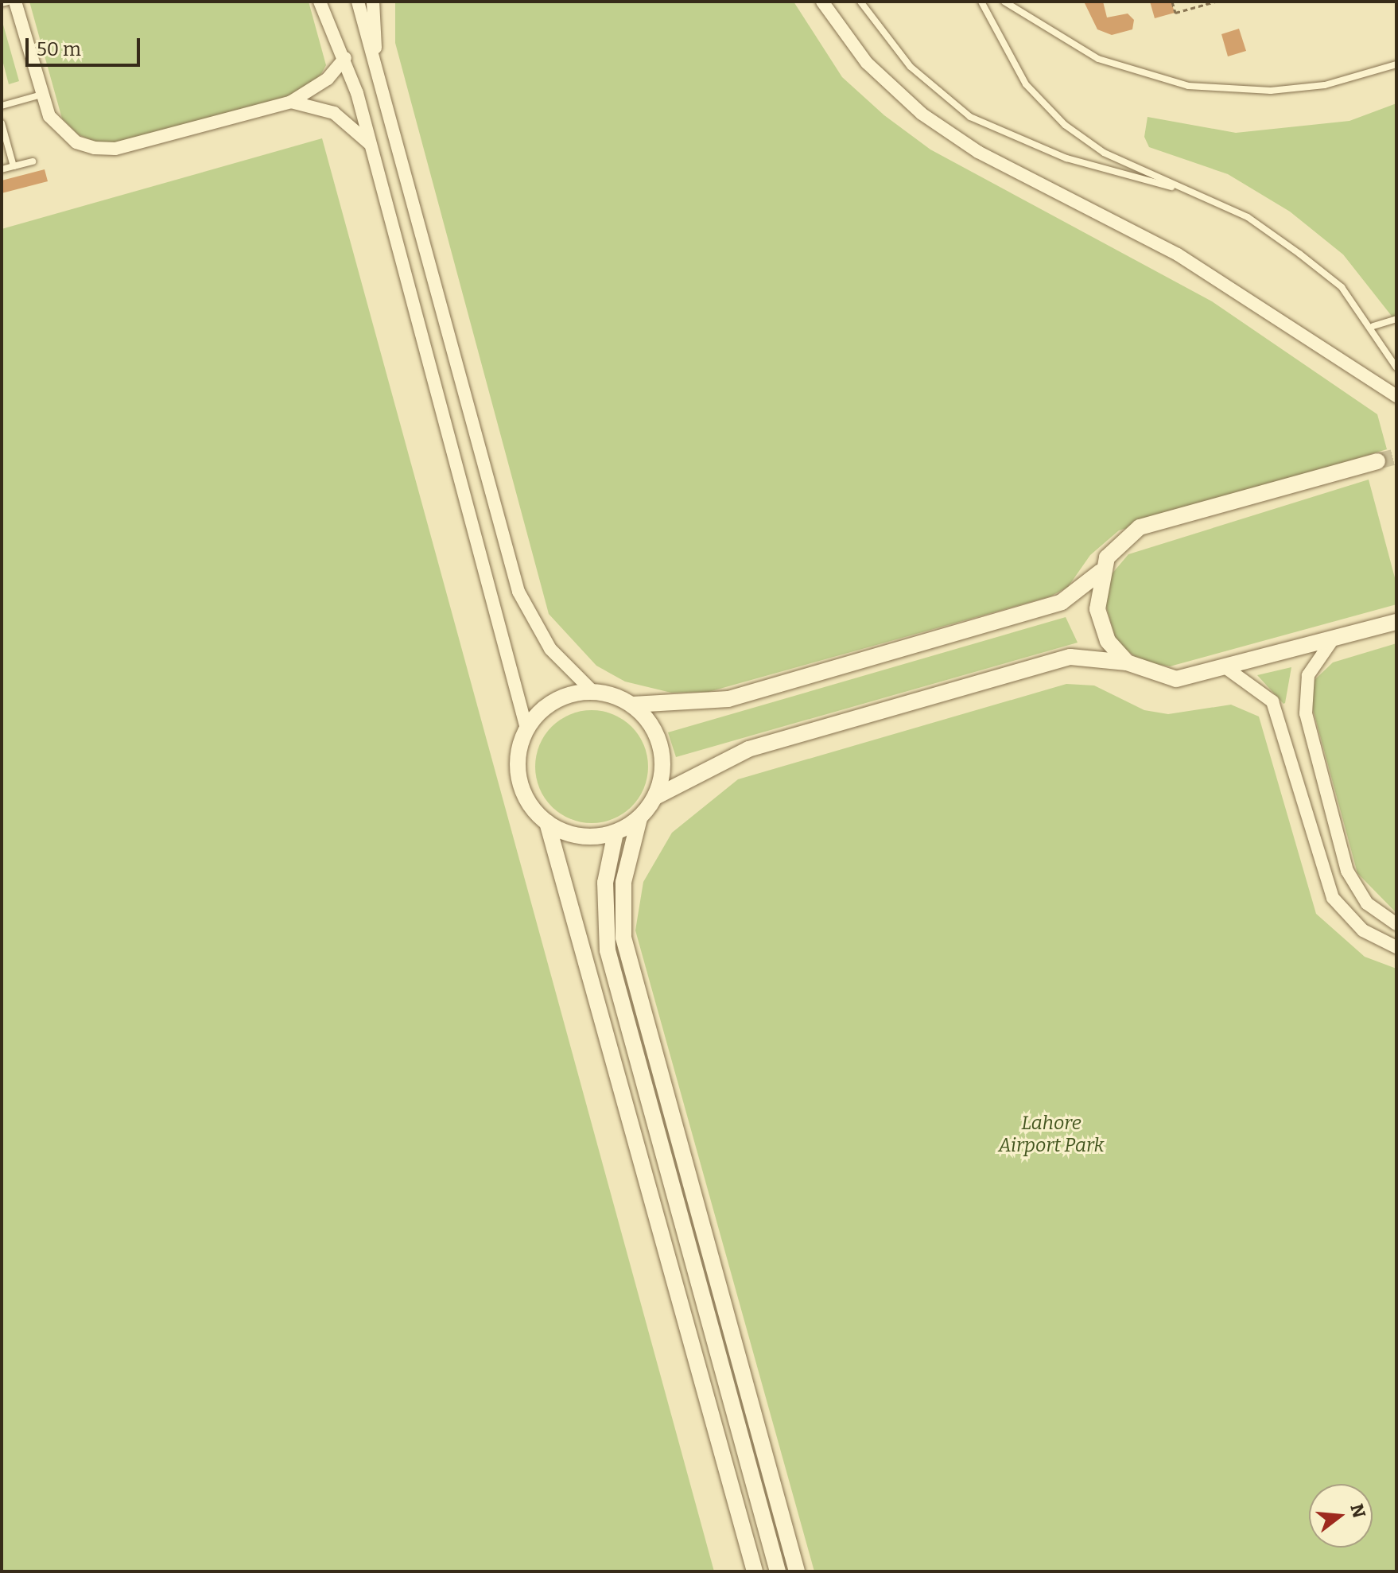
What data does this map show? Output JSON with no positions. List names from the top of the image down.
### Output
{
  "parks": ["Lahore Airport Park"],
  "scale_bar": "50 m",
  "north": "right"
}
